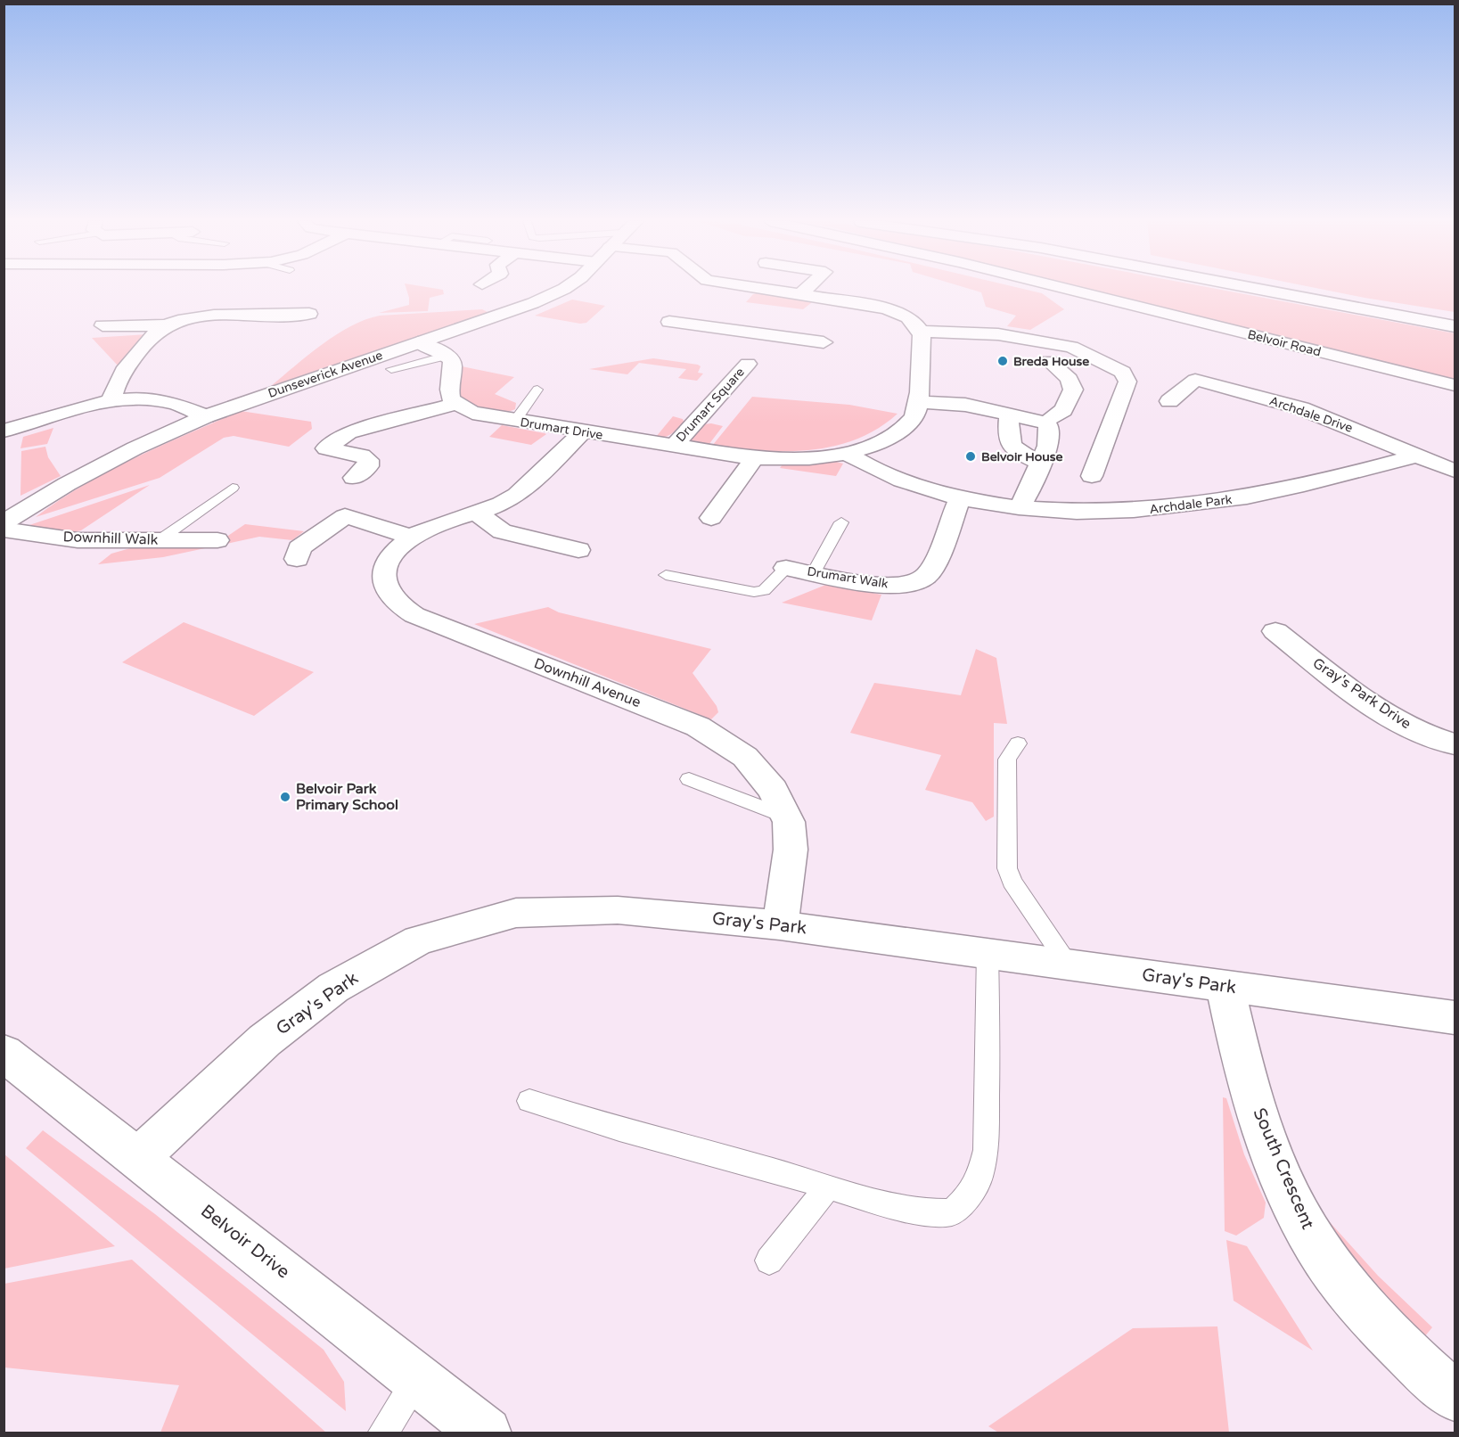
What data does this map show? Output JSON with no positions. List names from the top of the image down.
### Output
{
  "streets": {
    "main road": [
      "Belvoir Road",
      "Dunseverick Avenue",
      "Drumart Square",
      "Archdale Drive",
      "Drumart Drive",
      "Archdale Park",
      "Downhill Walk",
      "Drumart Walk",
      "Downhill Avenue",
      "Gray's Park Drive",
      "Gray's Park",
      "South Crescent",
      "Belvoir Drive"
    ]
  },
  "crossings": [
    ["Drumart Square", "Drumart Drive"],
    ["Archdale Drive", "Archdale Park"],
    ["Drumart Drive", "Downhill Avenue"],
    ["Archdale Park", "Drumart Walk"],
    ["Downhill Avenue", "Gray's Park"],
    ["Gray's Park", "South Crescent"],
    ["Gray's Park", "Belvoir Drive"]
  ],
  "places": ["Breda House", "Belvoir House", "Belvoir Park Primary School"]
}
